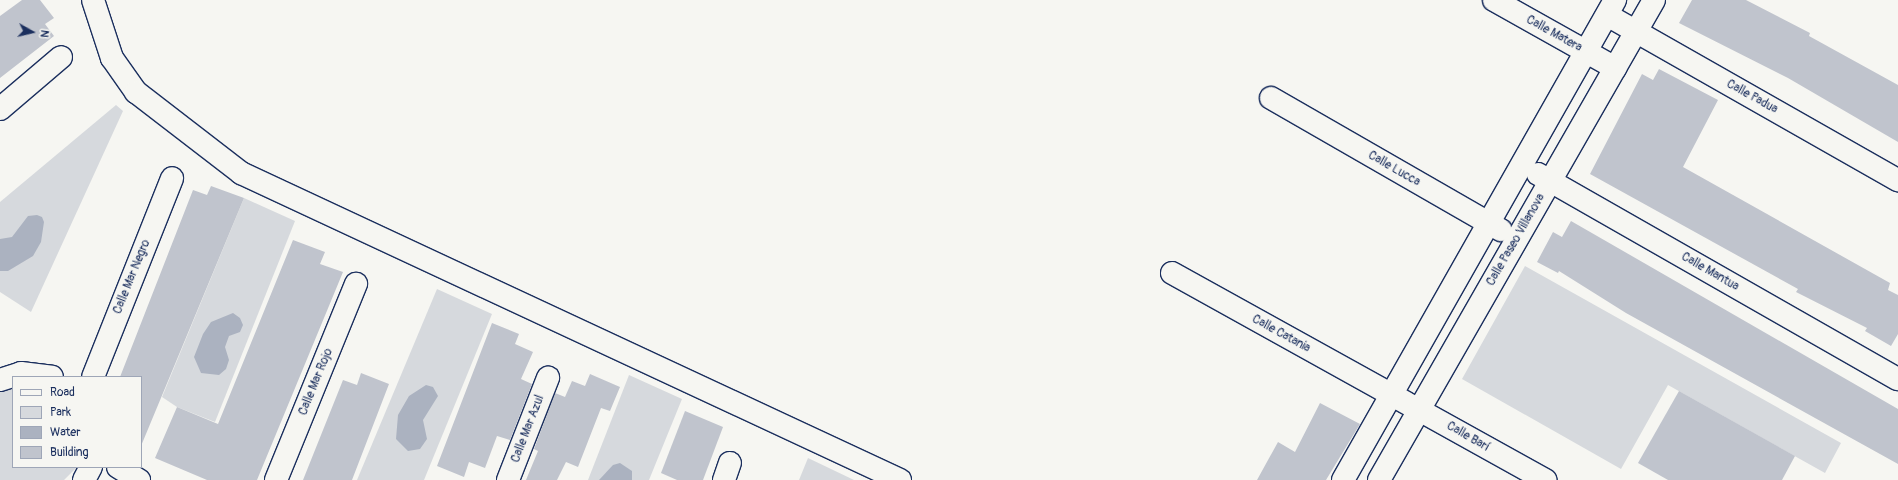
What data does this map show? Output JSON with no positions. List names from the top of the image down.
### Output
{
  "streets": {
    "street": [
      "Calle Matera",
      "Calle Padua",
      "Calle Lucca",
      "Calle Paseo Villanova",
      "Calle Mantua",
      "Calle Mar Negro",
      "Calle Catania",
      "Calle Mar Rojo",
      "Calle Mar Azul",
      "Calle Barí"
    ]
  },
  "crossings": [
    ["Calle Matera", "Calle Paseo Villanova"],
    ["Calle Padua", "Calle Paseo Villanova"],
    ["Calle Lucca", "Calle Paseo Villanova"],
    ["Calle Paseo Villanova", "Calle Mantua"],
    ["Calle Paseo Villanova", "Calle Barí"],
    ["Calle Catania", "Calle Barí"]
  ],
  "legend": [
    "Road",
    "Park",
    "Water",
    "Building"
  ],
  "north": "right"
}
